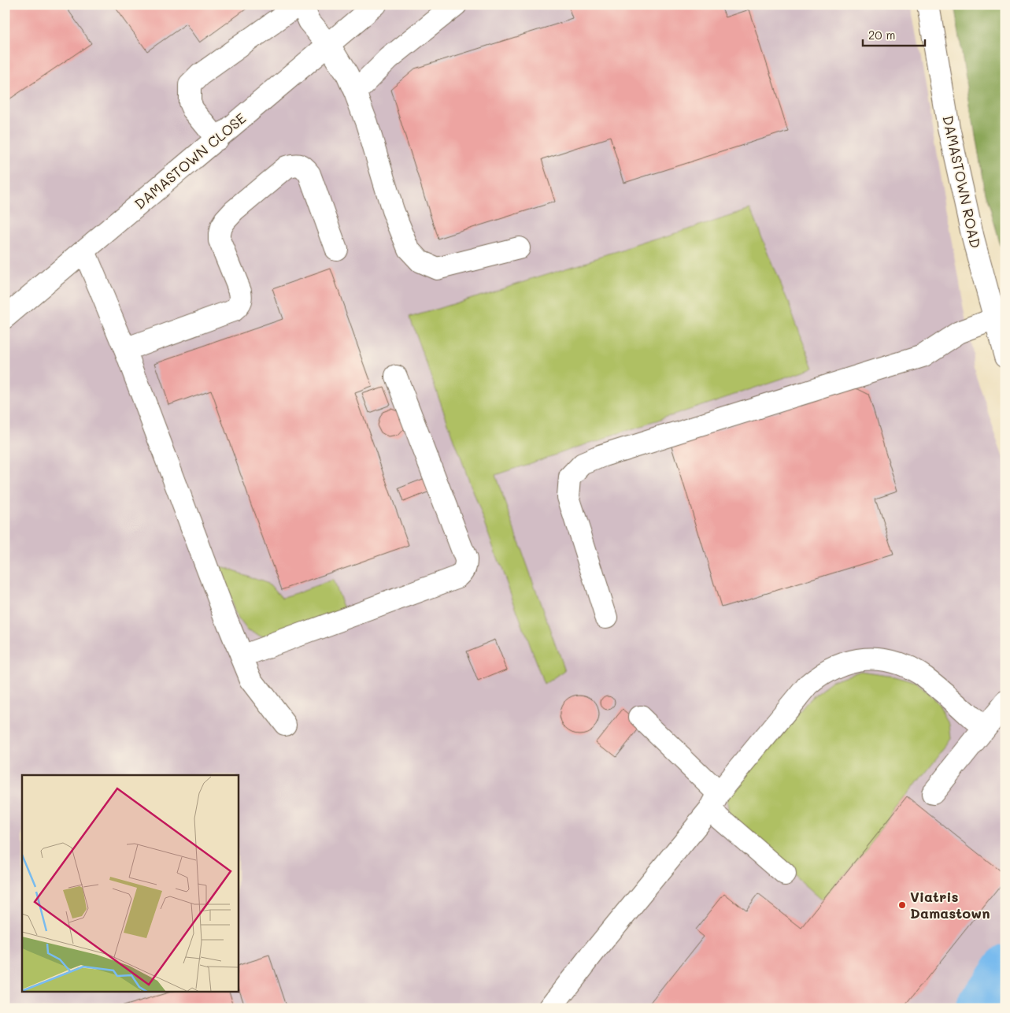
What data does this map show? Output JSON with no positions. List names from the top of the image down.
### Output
{
  "streets": {
    "street": ["DAMASTOWN CLOSE", "DAMASTOWN ROAD"]
  },
  "places": ["Viatris Damastown"],
  "scale_bar": "20 m"
}
